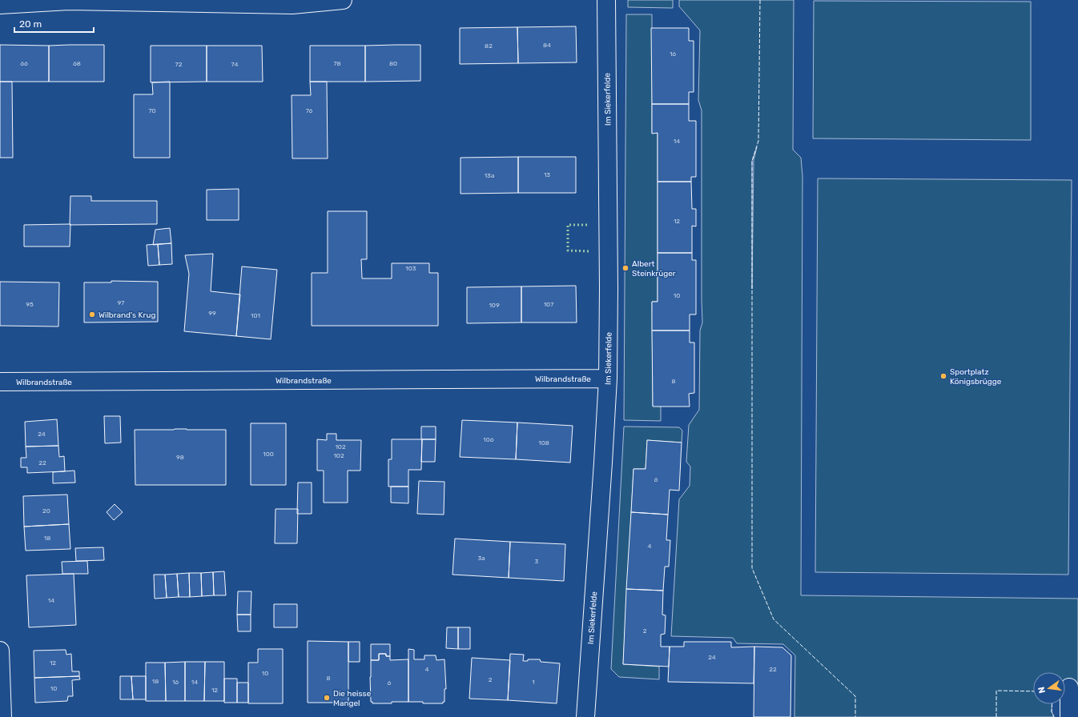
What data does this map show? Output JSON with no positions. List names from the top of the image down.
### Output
{
  "streets": {
    "street": ["Im Siekerfelde", "Wilbrandstraße"]
  },
  "crossings": [
    ["Im Siekerfelde", "Wilbrandstraße"]
  ],
  "places": [
    "Albert Steinkrüger",
    "Wilbrand's Krug",
    "Sportplatz Königsbrügge",
    "Die heisse Mangel"
  ],
  "house_numbers": [
    "84",
    "82",
    "16",
    "66",
    "68",
    "78",
    "80",
    "72",
    "74",
    "70",
    "76",
    "14",
    "13",
    "13a",
    "12",
    "103",
    "10",
    "97",
    "95",
    "107",
    "109",
    "99",
    "101",
    "8",
    "24",
    "106",
    "108",
    "102",
    "100",
    "102",
    "98",
    "22",
    "6",
    "20",
    "18",
    "4",
    "3a",
    "3",
    "14",
    "2",
    "24",
    "12",
    "4",
    "22",
    "10",
    "8",
    "2",
    "18",
    "16",
    "14",
    "1",
    "6",
    "10",
    "12"
  ],
  "scale_bar": "20 m",
  "north": "left"
}
